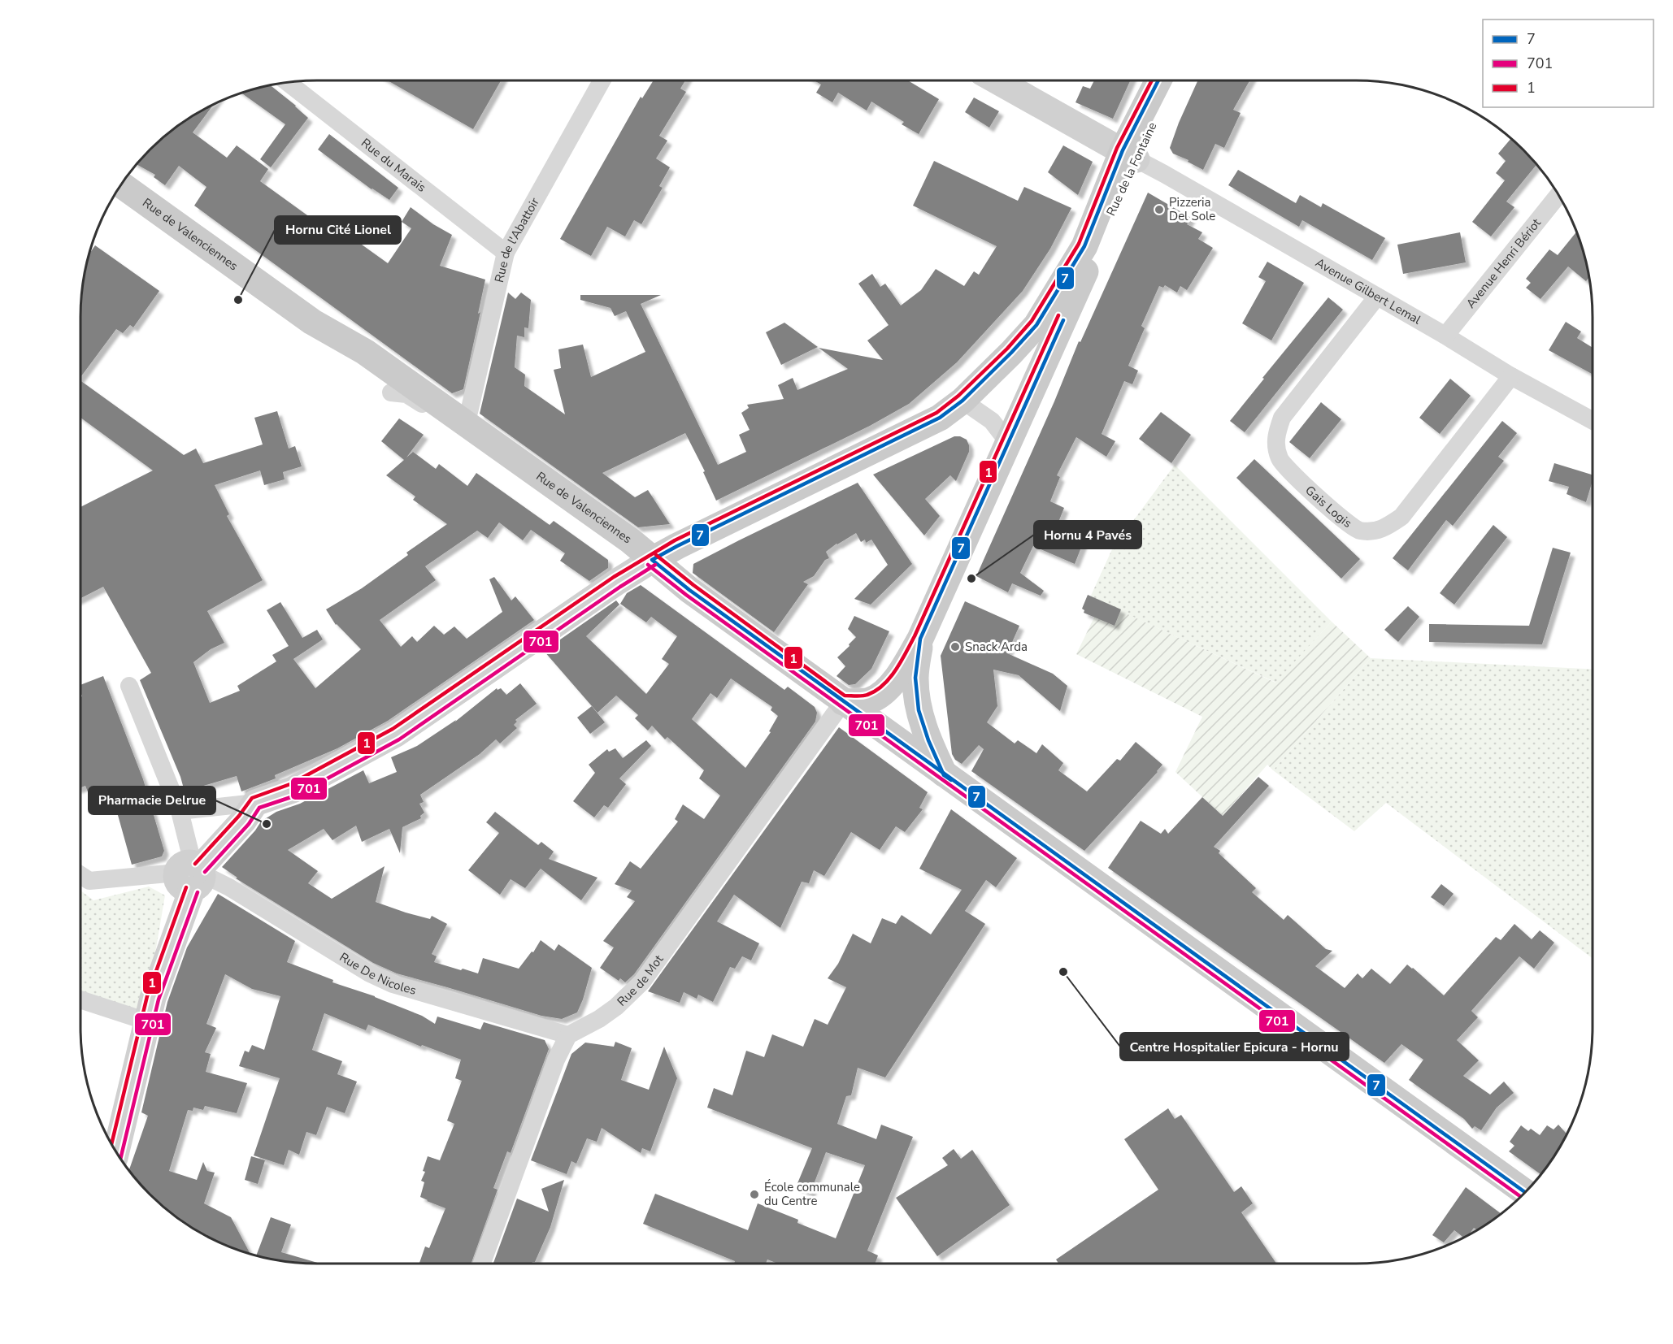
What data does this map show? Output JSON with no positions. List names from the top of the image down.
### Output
{
  "streets": {
    "main road": ["Rue de la Fontaine", "Rue de Valenciennes"],
    "street": [
      "Rue du Marais",
      "Rue de l'Abattoir",
      "Avenue Henri Bériot",
      "Avenue Gilbert Lemal",
      "Gais Logis",
      "Rue De Nicoles",
      "Rue de Mot"
    ]
  },
  "crossings": [
    ["Rue du Marais", "Rue de l'Abattoir"],
    ["Rue de la Fontaine", "Rue de Valenciennes"],
    ["Rue de la Fontaine", "Avenue Gilbert Lemal"],
    ["Rue de Valenciennes", "Rue de l'Abattoir"],
    ["Avenue Henri Bériot", "Avenue Gilbert Lemal"],
    ["Avenue Gilbert Lemal", "Gais Logis"],
    ["Rue De Nicoles", "Rue de Mot"]
  ],
  "places": [
    "Pizzeria Del Sole",
    "Hornu Cité Lionel",
    "Hornu 4 Pavés",
    "Snack Arda",
    "Pharmacie Delrue",
    "Centre Hospitalier Epicura - Hornu",
    "École communale du Centre"
  ],
  "lines": ["transit line 7", "transit line 1", "transit line 701"],
  "legend": ["7", "701", "1"]
}
